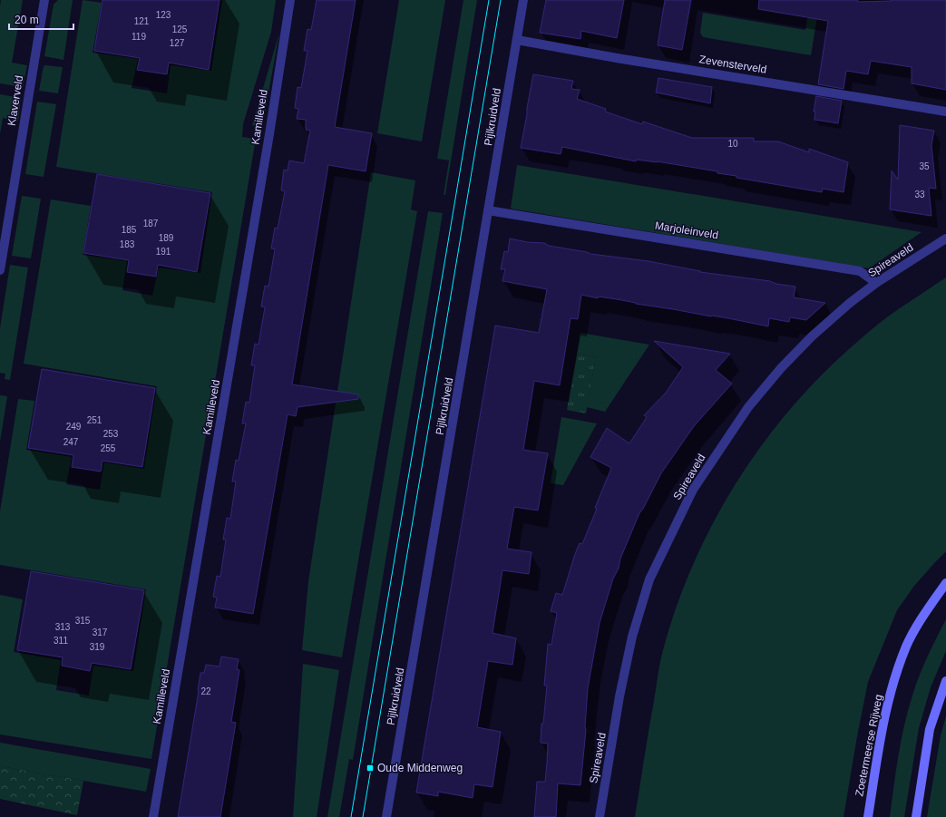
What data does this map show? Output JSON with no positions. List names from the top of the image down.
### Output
{
  "streets": {
    "main road": ["Zoetermeerse Rijweg"],
    "street": [
      "Zevensterveld",
      "Klaverveld",
      "Kamilleveld",
      "Pijlkruidveld",
      "Marjoleinveld",
      "Spireaveld"
    ]
  },
  "crossings": [
    ["Zevensterveld", "Pijlkruidveld"],
    ["Pijlkruidveld", "Marjoleinveld"],
    ["Marjoleinveld", "Spireaveld"]
  ],
  "places": {
    "transit": ["Oude Middenweg"]
  },
  "house_numbers": [
    "123",
    "121",
    "125",
    "119",
    "127",
    "10",
    "35",
    "33",
    "187",
    "185",
    "189",
    "183",
    "191",
    "251",
    "249",
    "253",
    "247",
    "255",
    "315",
    "313",
    "317",
    "311",
    "319",
    "22"
  ],
  "scale_bar": "20 m"
}
